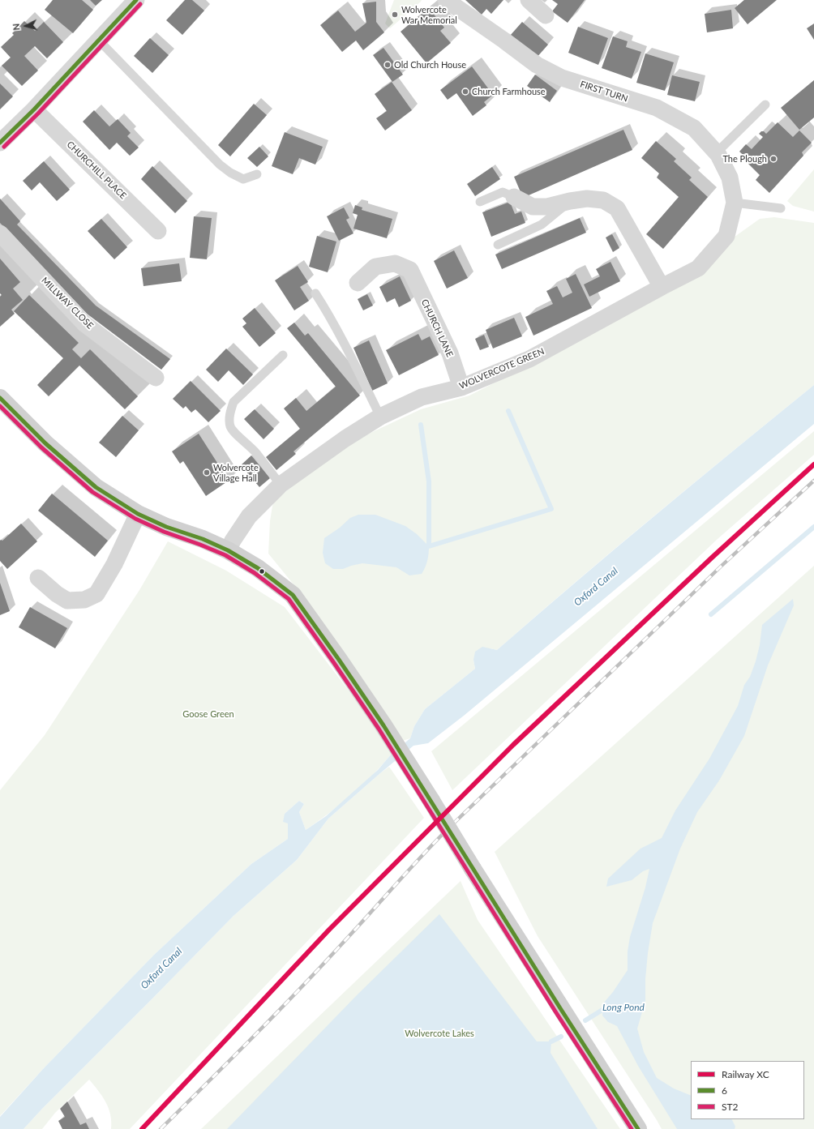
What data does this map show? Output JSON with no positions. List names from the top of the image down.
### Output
{
  "streets": {
    "street": [
      "FIRST TURN",
      "CHURCHILL PLACE",
      "MILLWAY CLOSE",
      "CHURCH LANE",
      "WOLVERCOTE GREEN"
    ]
  },
  "crossings": [
    ["FIRST TURN", "WOLVERCOTE GREEN"],
    ["CHURCH LANE", "WOLVERCOTE GREEN"]
  ],
  "water": ["Oxford Canal", "Long Pond"],
  "parks": ["Goose Green", "Wolvercote Lakes"],
  "places": [
    "Wolvercote War Memorial",
    "Old Church House",
    "Church Farmhouse",
    "The Plough",
    "Wolvercote Village Hall"
  ],
  "lines": ["transit line 6", "transit line ST2", "rail line XC"],
  "legend": ["Railway XC", "6", "ST2"],
  "north": "left"
}
